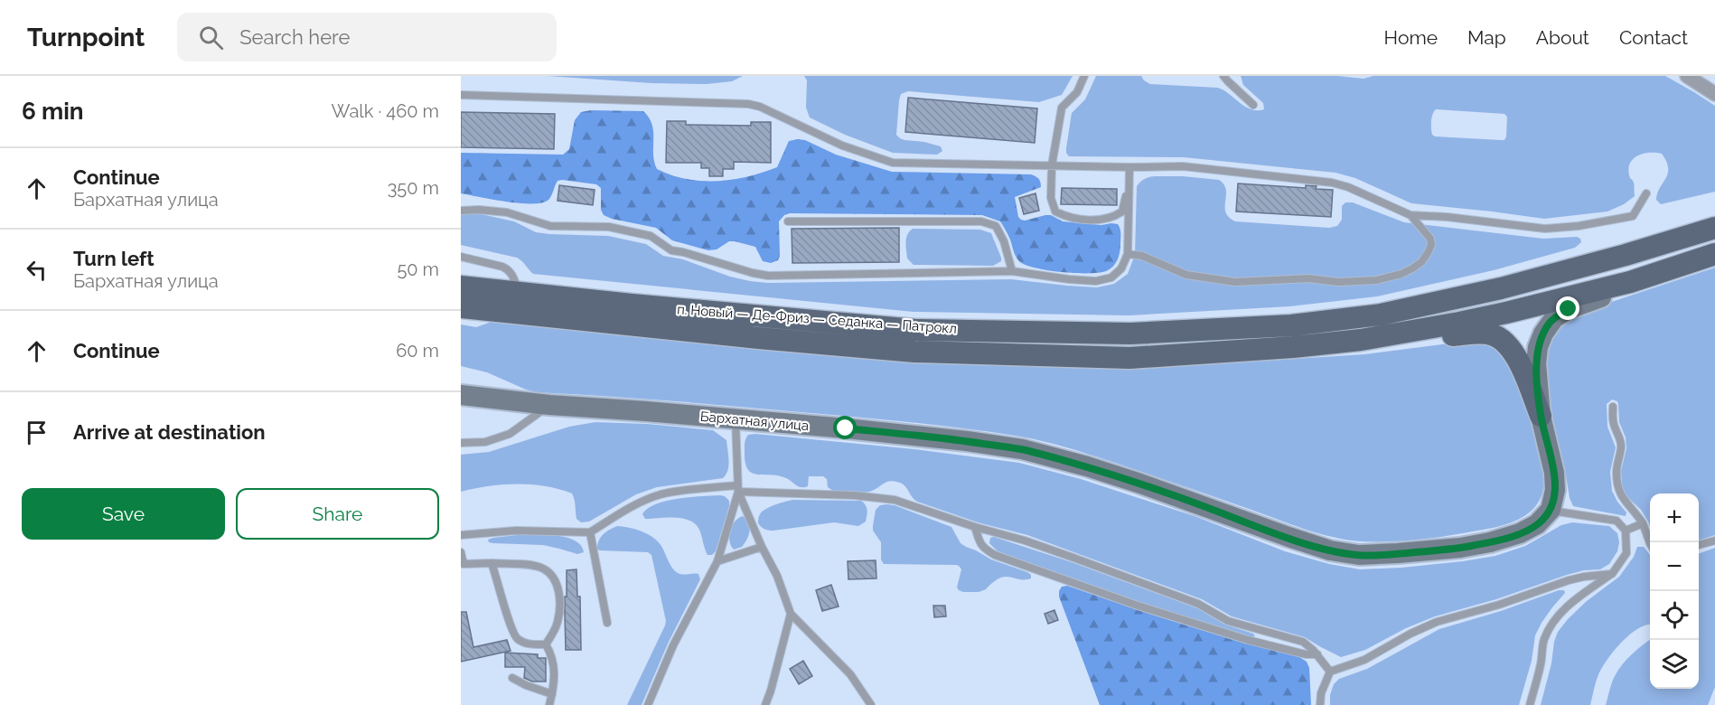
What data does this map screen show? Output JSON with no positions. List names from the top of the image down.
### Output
{
  "streets": {
    "main road": ["п. Новый — Де-Фриз — Седанка — Патрокл", "Бархатная улица"]
  },
  "page": {
    "header": "Turnpoint",
    "search": "Search here",
    "nav": [
      "Home",
      "Map",
      "About",
      "Contact"
    ],
    "heading": ["6 min", "Walk · 460 m"],
    "list": [
      ["Continue", "Бархатная улица", "350 m"],
      ["Turn left", "Бархатная улица", "50 m"],
      ["Continue", "60 m"],
      "Arrive at destination"
    ],
    "buttons": ["Save", "Share"],
    "map_buttons": ["+", "−"]
  }
}
